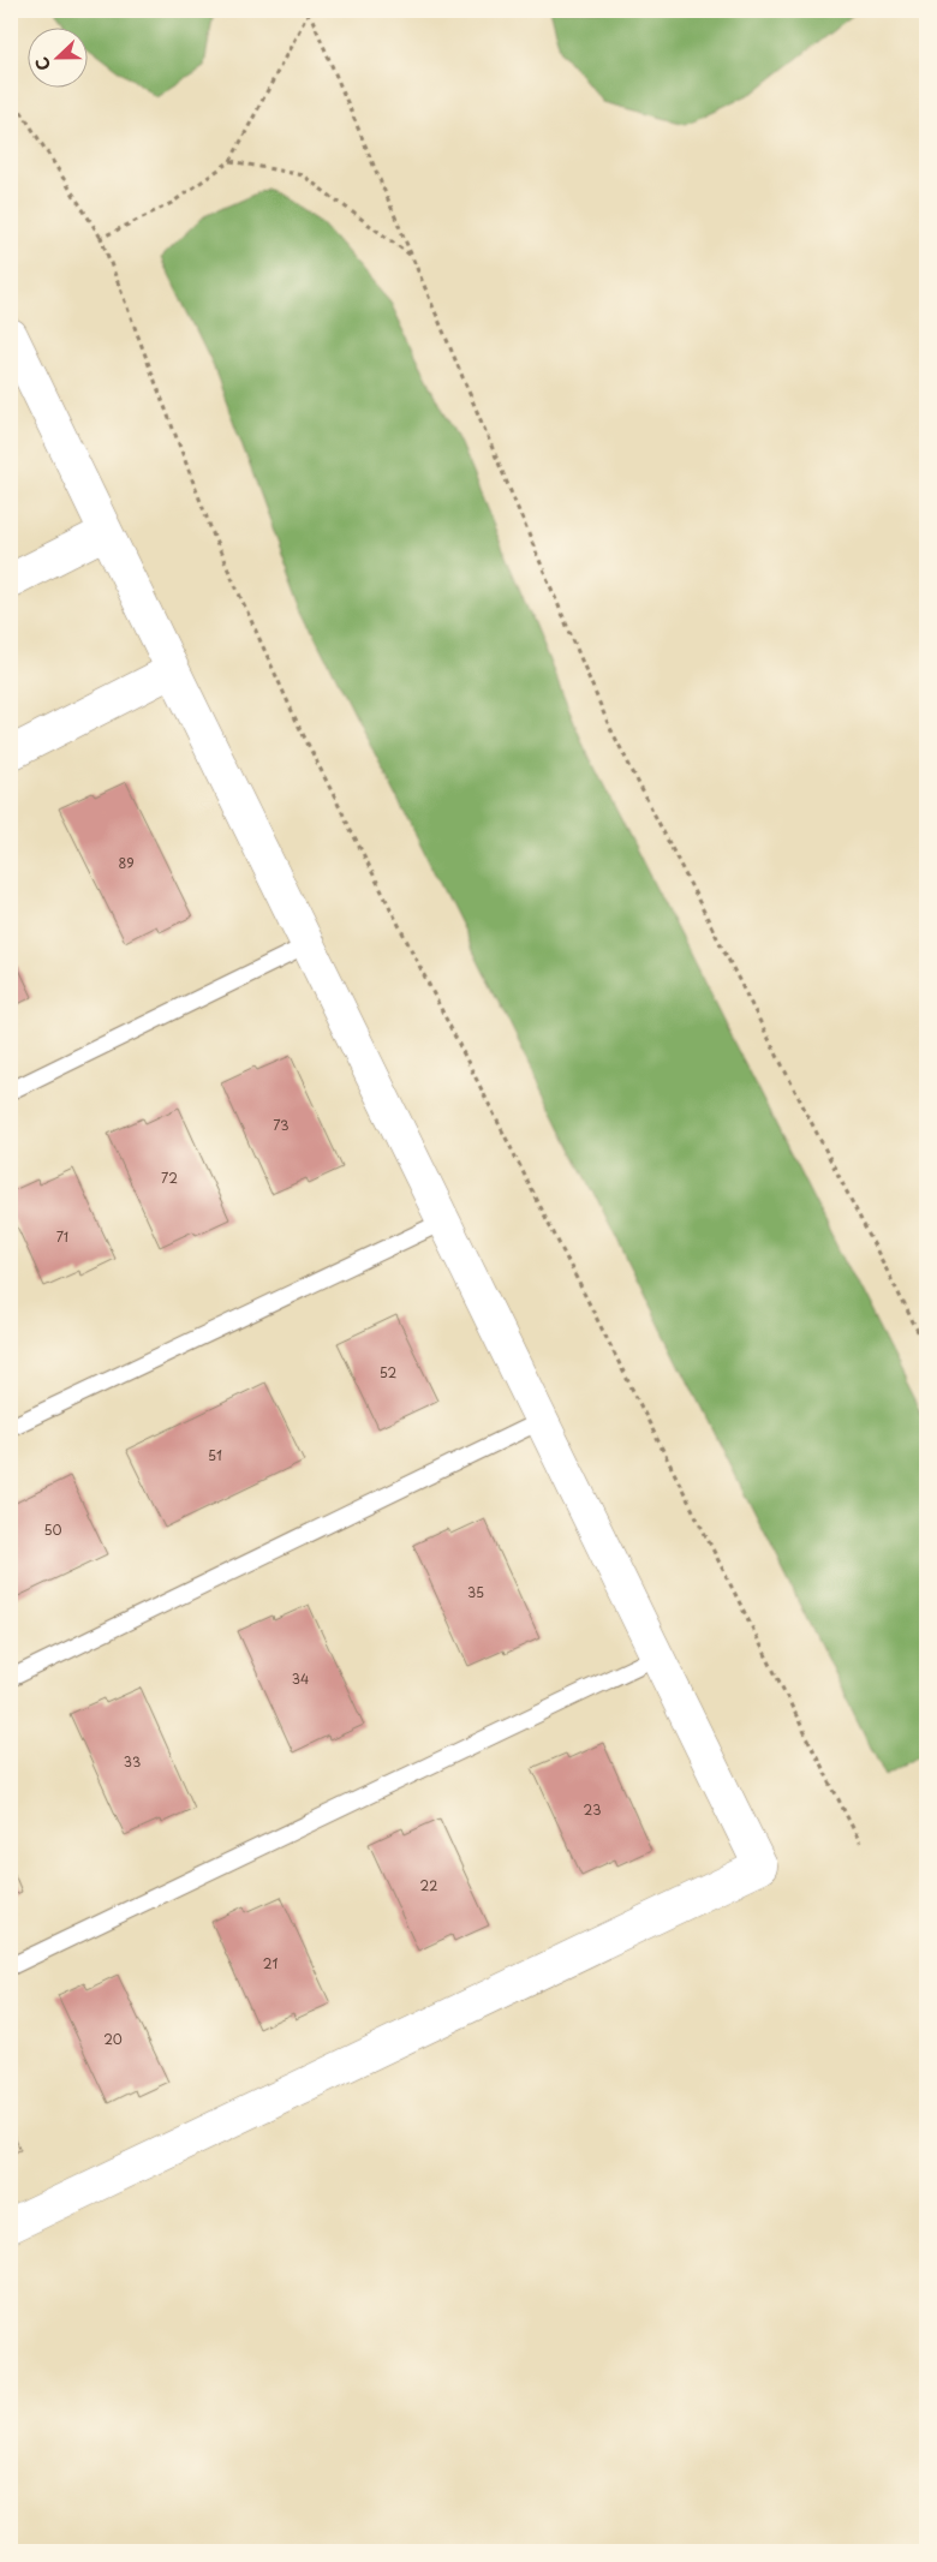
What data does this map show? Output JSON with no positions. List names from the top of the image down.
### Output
{
  "house_numbers": [
    "89",
    "73",
    "72",
    "71",
    "52",
    "51",
    "50",
    "35",
    "34",
    "33",
    "23",
    "22",
    "21",
    "20"
  ],
  "north": "left"
}
